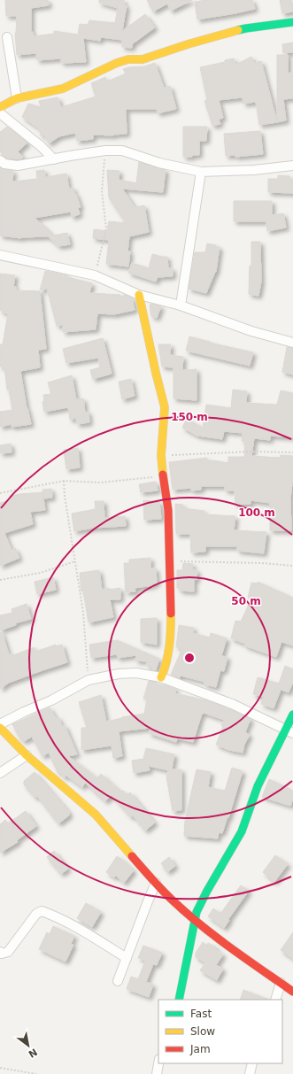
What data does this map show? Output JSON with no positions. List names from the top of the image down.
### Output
{
  "legend": ["Fast", "Slow", "Jam"],
  "north": "bottom right",
  "rings": ["150 m", "100 m", "50 m"]
}
